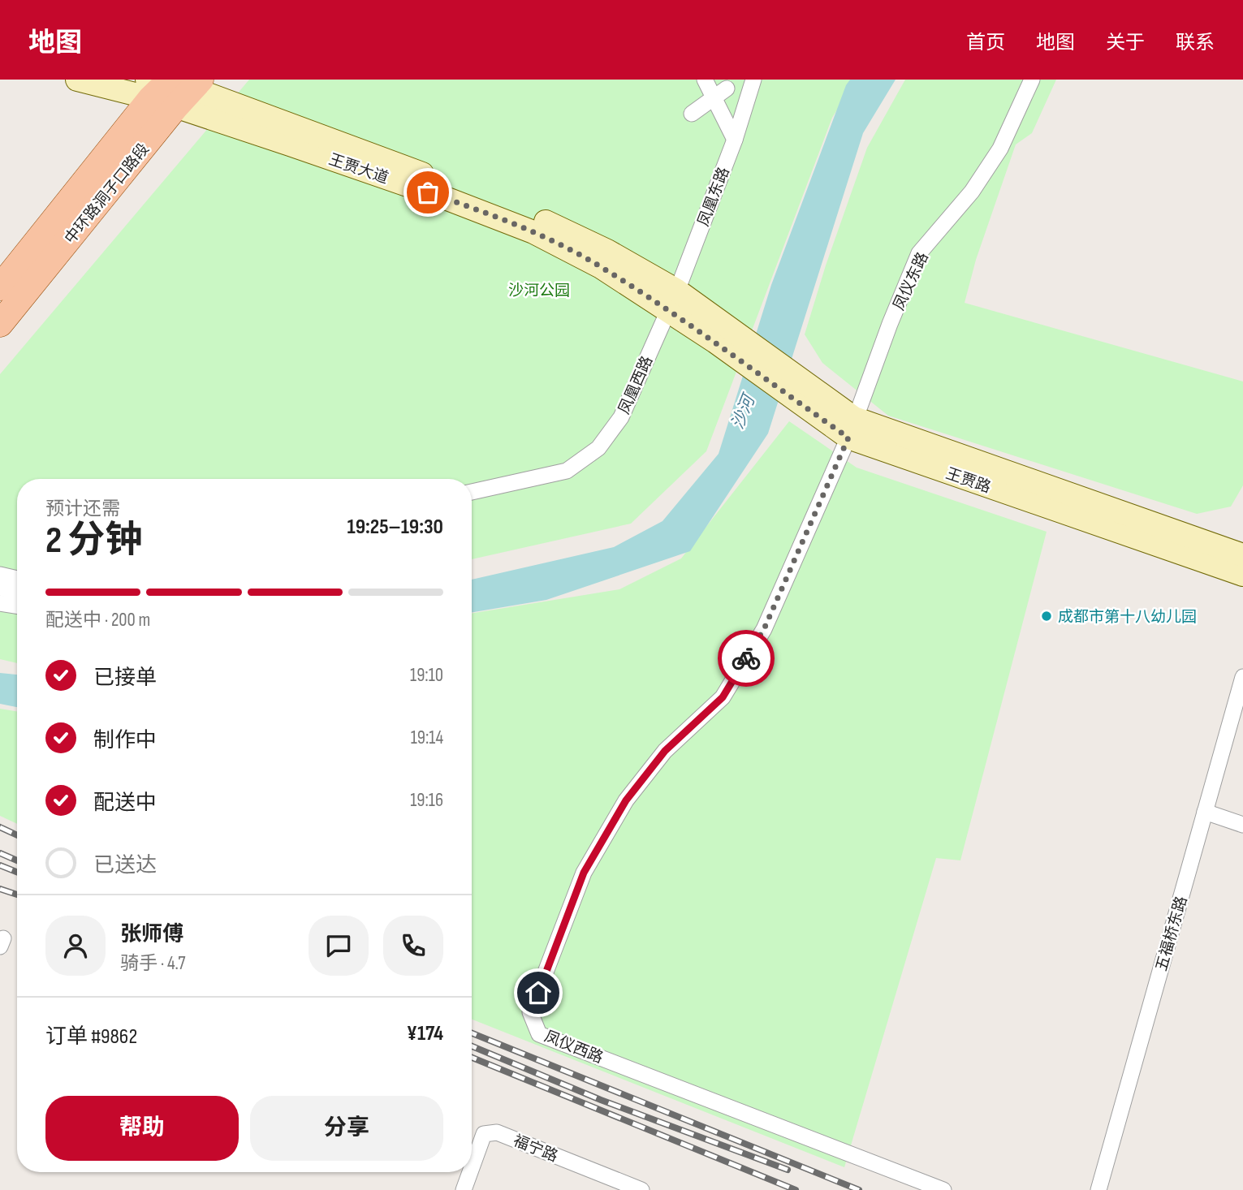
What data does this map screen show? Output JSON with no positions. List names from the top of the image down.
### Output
{
  "streets": {
    "main road": ["王贾大道", "中环路洞子口路段", "王贾路"],
    "street": [
      "凤凰东路",
      "凤仪东路",
      "凤凰西路",
      "五福桥东路",
      "凤仪西路",
      "福宁路"
    ]
  },
  "crossings": [
    ["王贾大道", "中环路洞子口路段"],
    ["王贾大道", "凤凰东路"],
    ["王贾大道", "凤凰西路"],
    ["王贾大道", "王贾路"],
    ["凤凰东路", "凤凰西路"],
    ["凤仪东路", "王贾路"],
    ["凤仪东路", "凤仪西路"],
    ["王贾路", "凤仪西路"]
  ],
  "water": ["沙河"],
  "parks": ["沙河公园"],
  "places": ["成都市第十八幼儿园"],
  "page": {
    "header": "地图",
    "nav": [
      "首页",
      "地图",
      "关于",
      "联系"
    ],
    "heading": ["2 分钟", "预计还需", "19:25–19:30"],
    "panel": [
      "张师傅",
      "骑手 · 4.7",
      "订单 #9862",
      "¥174"
    ],
    "bar": "配送中 · 200 m",
    "list": [
      ["已接单", "19:10"],
      ["制作中", "19:14"],
      ["配送中", "19:16"],
      "已送达"
    ],
    "buttons": ["帮助", "分享"]
  }
}
